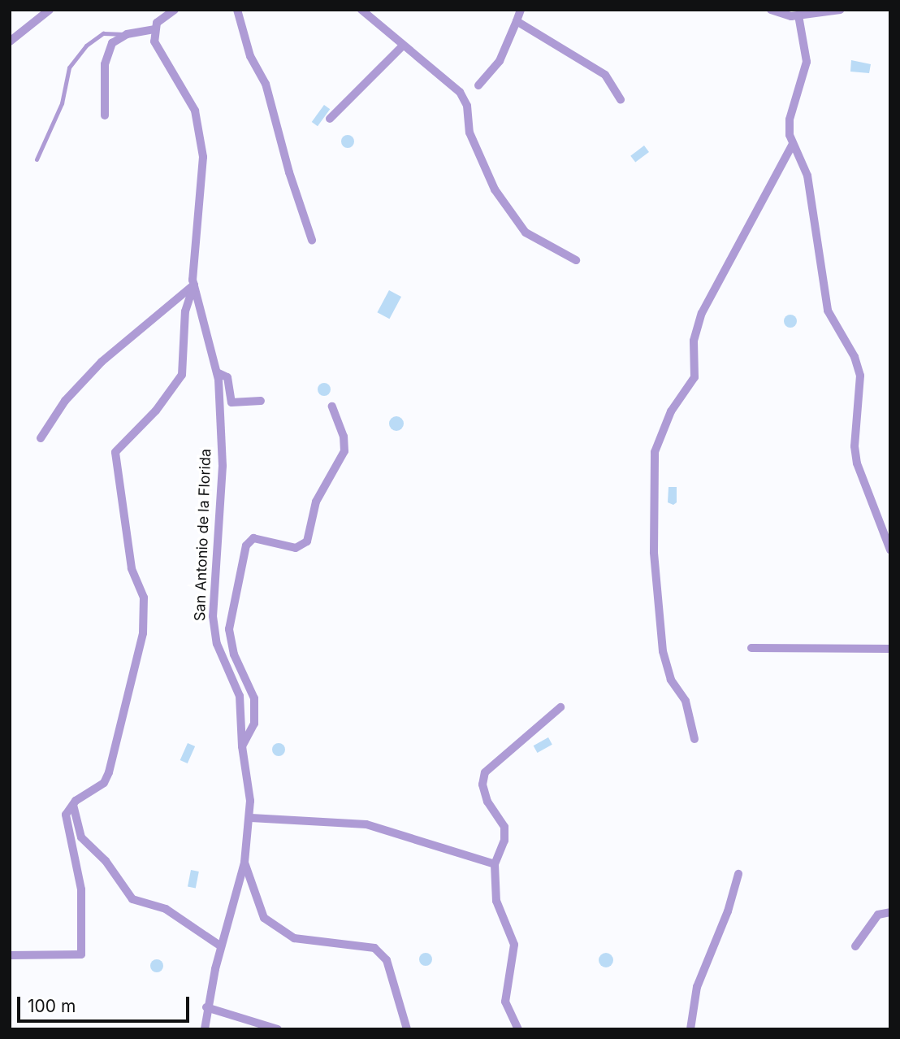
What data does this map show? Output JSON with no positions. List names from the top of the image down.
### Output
{
  "streets": {
    "street": ["San Antonio de la Florida"]
  },
  "scale_bar": "100 m"
}
